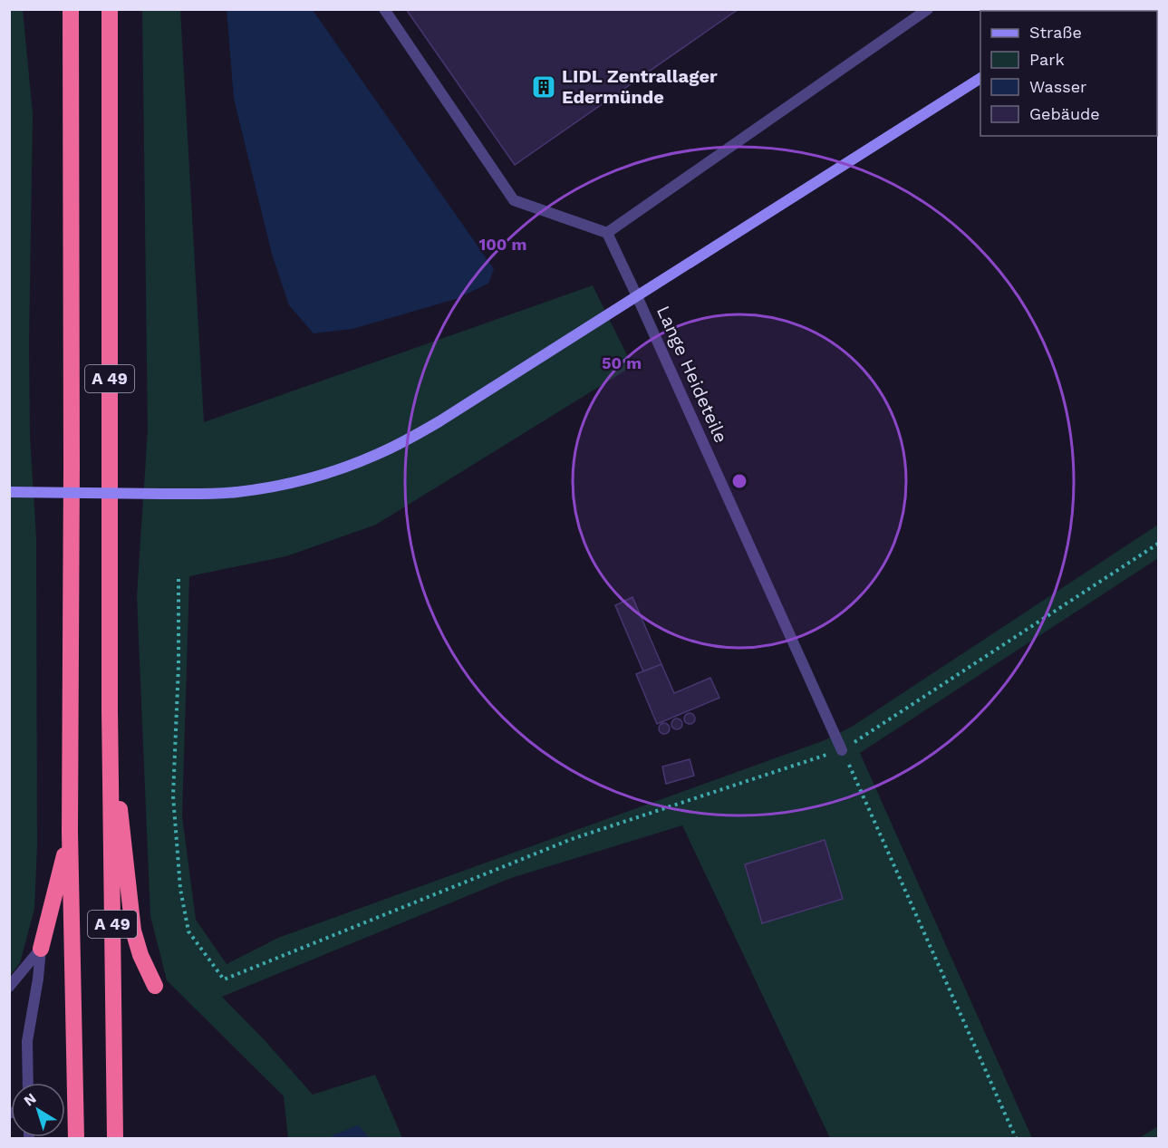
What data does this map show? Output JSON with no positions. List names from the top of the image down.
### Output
{
  "streets": {
    "highway": ["A 49"],
    "street": ["Lange Heideteile"]
  },
  "places": {
    "building": ["LIDL Zentrallager Edermünde"]
  },
  "legend": [
    "Straße",
    "Park",
    "Wasser",
    "Gebäude"
  ],
  "north": "top left",
  "rings": ["100 m", "50 m"]
}
